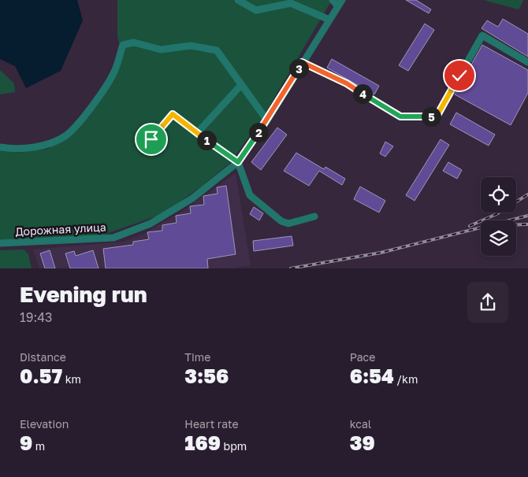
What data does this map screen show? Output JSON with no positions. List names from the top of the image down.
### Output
{
  "streets": {
    "street": ["Дорожная улица"]
  },
  "page": {
    "pins": [
      "3",
      "4",
      "5",
      "2",
      "1"
    ],
    "heading": ["Evening run", "19:43"],
    "stats": [
      ["Distance", "0.57 km"],
      ["Time", "3:56"],
      ["Pace", "6:54 /km"],
      ["Elevation", "9 m"],
      ["Heart rate", "169 bpm"],
      ["kcal", "39"]
    ]
  }
}
